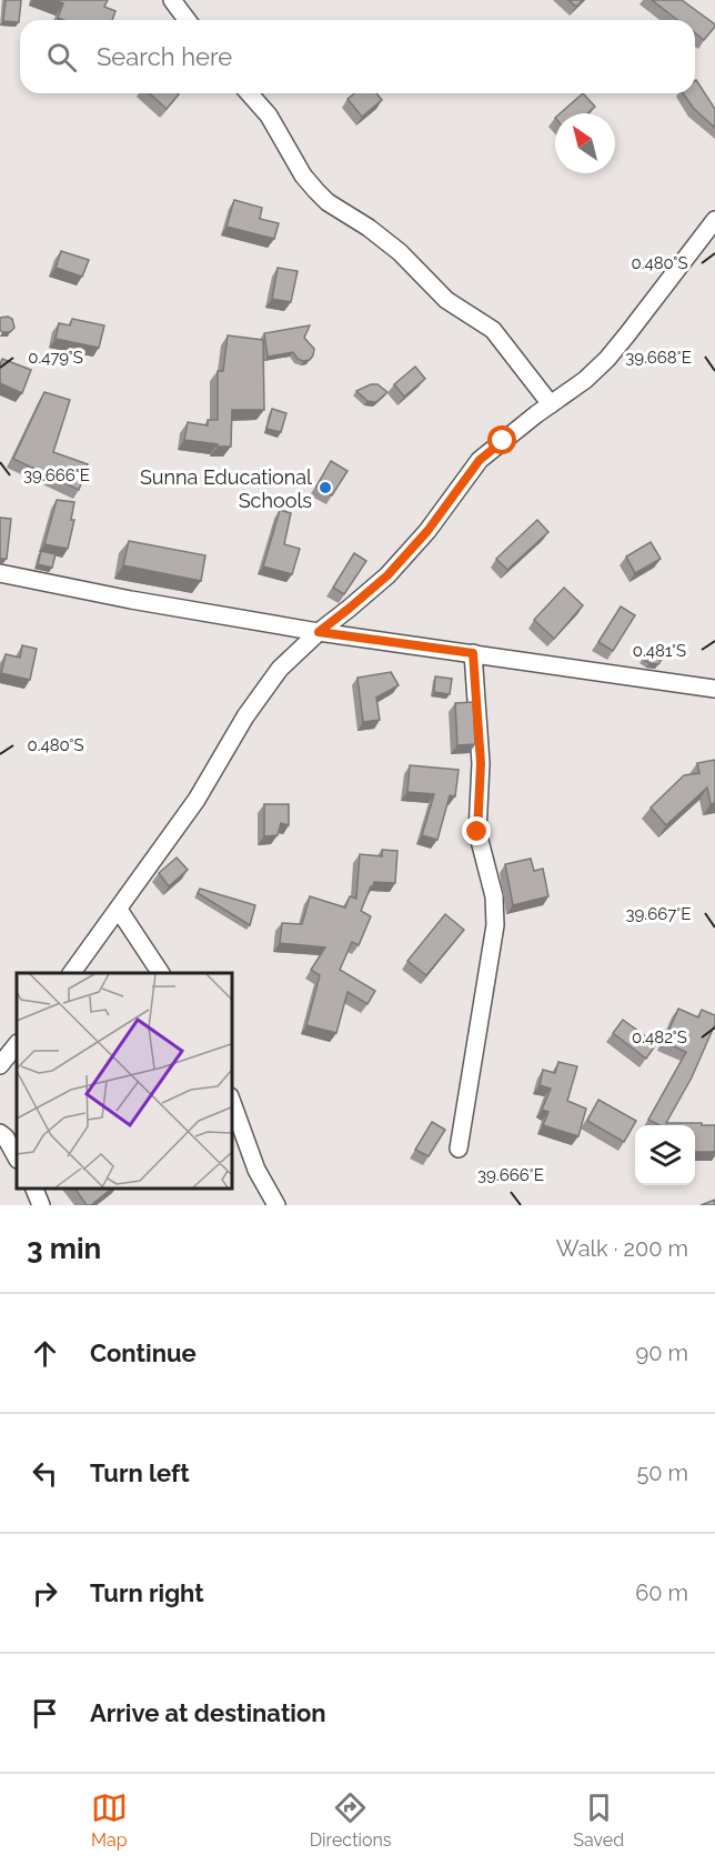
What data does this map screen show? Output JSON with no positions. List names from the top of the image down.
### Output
{
  "places": ["Sunna Educational Schools"],
  "north": "top left",
  "page": {
    "search": "Search here",
    "heading": ["3 min", "Walk · 200 m"],
    "list": [
      ["Continue", "90 m"],
      ["Turn left", "50 m"],
      ["Turn right", "60 m"],
      "Arrive at destination"
    ],
    "nav": ["Map", "Directions", "Saved"]
  },
  "coordinates": [
    "0.480°S",
    "39.668°E",
    "0.479°S",
    "39.666°E",
    "0.481°S",
    "39.667°E",
    "0.482°S"
  ]
}
